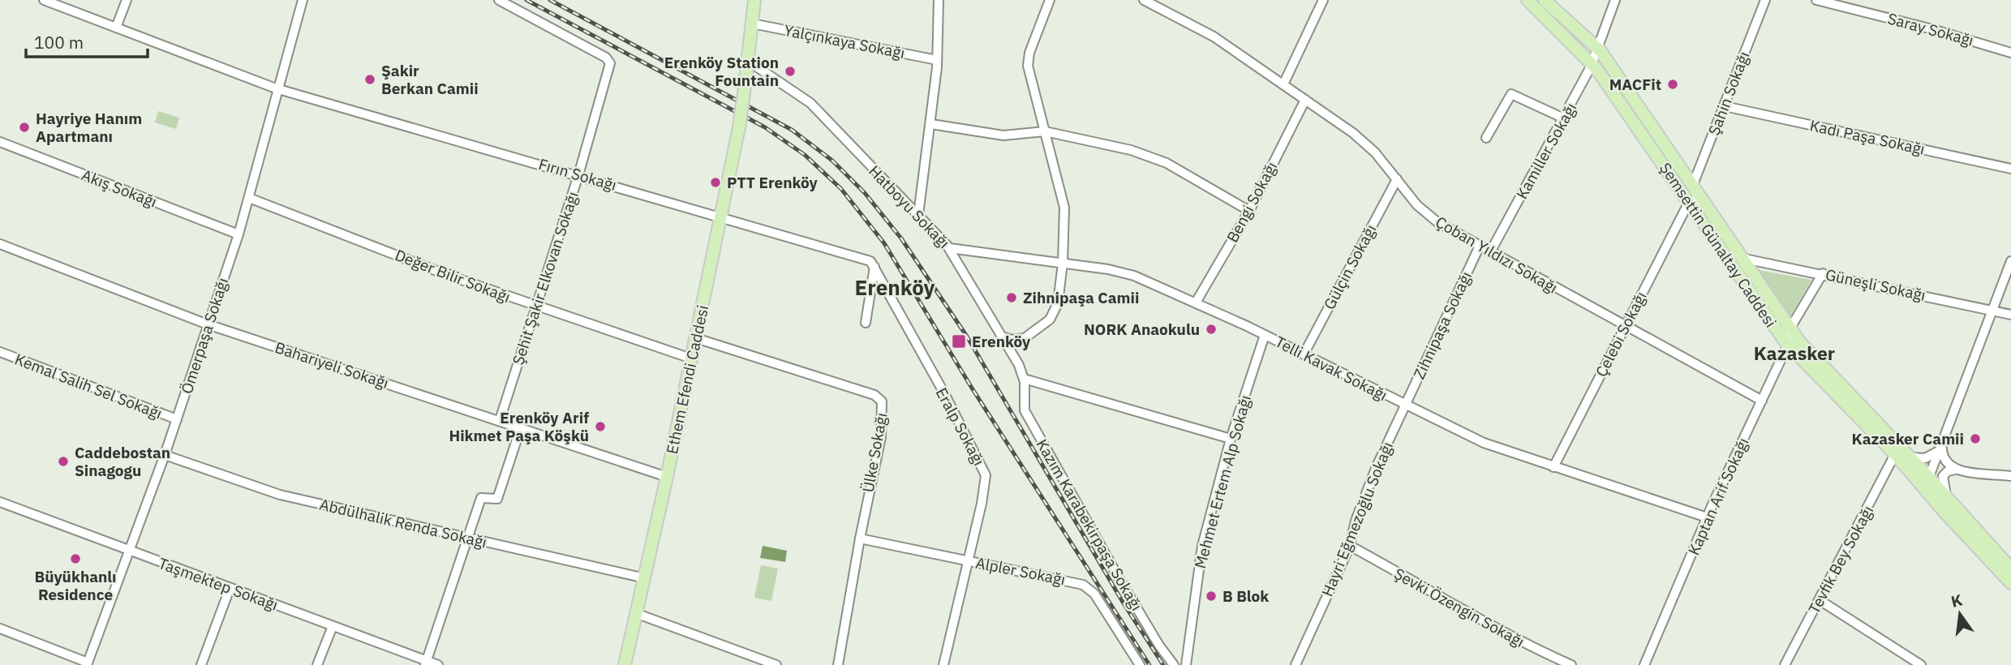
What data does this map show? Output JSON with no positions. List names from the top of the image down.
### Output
{
  "streets": {
    "main road": ["Şemsettin Günaltay Caddesi", "Ethem Efendi Caddesi"],
    "street": [
      "Saray Sokağı",
      "Yalçınkaya Sokağı",
      "Şahin Sokağı",
      "Kadı Paşa Sokağı",
      "Kamiller Sokağı",
      "Fırın Sokağı",
      "Akış Sokağı",
      "Bengi Sokağı",
      "Hatboyu Sokağı",
      "Çoban Yıldızı Sokağı",
      "Gülçin Sokağı",
      "Değer Bilir Sokağı",
      "Şehit Şakir Elkovan Sokağı",
      "Güneşli Sokağı",
      "Zihnipaşa Sokağı",
      "Çelebi Sokağı",
      "Ömerpaşa Sokağı",
      "Bahariyeli Sokağı",
      "Telli Kavak Sokağı",
      "Kemal Salih Sel Sokağı",
      "Eralp Sokağı",
      "Ülke Sokağı",
      "Mehmet Ertem Alp Sokağı",
      "Kaptan Arif Sokağı",
      "Hayri Eğmezoğlu Sokağı",
      "Abdülhalik Renda Sokağı",
      "Kazım Karabekirpaşa Sokağı",
      "Tevfik Bey Sokağı",
      "Alpler Sokağı",
      "Taşmektep Sokağı",
      "Şevki Özengin Sokağı"
    ]
  },
  "crossings": [
    ["Şahin Sokağı", "Kadı Paşa Sokağı"],
    ["Şahin Sokağı", "Şemsettin Günaltay Caddesi"],
    ["Kamiller Sokağı", "Şemsettin Günaltay Caddesi"],
    ["Kamiller Sokağı", "Çoban Yıldızı Sokağı"],
    ["Fırın Sokağı", "Şehit Şakir Elkovan Sokağı"],
    ["Fırın Sokağı", "Ömerpaşa Sokağı"],
    ["Fırın Sokağı", "Ethem Efendi Caddesi"],
    ["Fırın Sokağı", "Eralp Sokağı"],
    ["Akış Sokağı", "Ömerpaşa Sokağı"],
    ["Bengi Sokağı", "Çoban Yıldızı Sokağı"],
    ["Bengi Sokağı", "Telli Kavak Sokağı"],
    ["Hatboyu Sokağı", "Telli Kavak Sokağı"],
    ["Hatboyu Sokağı", "Ethem Efendi Caddesi"],
    ["Hatboyu Sokağı", "Kazım Karabekirpaşa Sokağı"],
    ["Şemsettin Günaltay Caddesi", "Güneşli Sokağı"],
    ["Şemsettin Günaltay Caddesi", "Çelebi Sokağı"],
    ["Şemsettin Günaltay Caddesi", "Kaptan Arif Sokağı"],
    ["Şemsettin Günaltay Caddesi", "Tevfik Bey Sokağı"],
    ["Çoban Yıldızı Sokağı", "Gülçin Sokağı"],
    ["Çoban Yıldızı Sokağı", "Zihnipaşa Sokağı"],
    ["Çoban Yıldızı Sokağı", "Çelebi Sokağı"],
    ["Çoban Yıldızı Sokağı", "Kaptan Arif Sokağı"],
    ["Gülçin Sokağı", "Telli Kavak Sokağı"],
    ["Değer Bilir Sokağı", "Şehit Şakir Elkovan Sokağı"],
    ["Değer Bilir Sokağı", "Ömerpaşa Sokağı"],
    ["Değer Bilir Sokağı", "Ethem Efendi Caddesi"],
    ["Şehit Şakir Elkovan Sokağı", "Bahariyeli Sokağı"],
    ["Zihnipaşa Sokağı", "Telli Kavak Sokağı"],
    ["Zihnipaşa Sokağı", "Hayri Eğmezoğlu Sokağı"],
    ["Çelebi Sokağı", "Telli Kavak Sokağı"],
    ["Ömerpaşa Sokağı", "Bahariyeli Sokağı"],
    ["Ömerpaşa Sokağı", "Kemal Salih Sel Sokağı"],
    ["Ömerpaşa Sokağı", "Abdülhalik Renda Sokağı"],
    ["Ömerpaşa Sokağı", "Taşmektep Sokağı"],
    ["Bahariyeli Sokağı", "Ethem Efendi Caddesi"],
    ["Telli Kavak Sokağı", "Mehmet Ertem Alp Sokağı"],
    ["Telli Kavak Sokağı", "Kaptan Arif Sokağı"],
    ["Telli Kavak Sokağı", "Hayri Eğmezoğlu Sokağı"],
    ["Ethem Efendi Caddesi", "Ülke Sokağı"],
    ["Ethem Efendi Caddesi", "Abdülhalik Renda Sokağı"],
    ["Eralp Sokağı", "Alpler Sokağı"],
    ["Ülke Sokağı", "Alpler Sokağı"],
    ["Hayri Eğmezoğlu Sokağı", "Şevki Özengin Sokağı"]
  ],
  "districts": ["Erenköy", "Kazasker"],
  "places": {
    "other": [
      "Erenköy Station Fountain",
      "Şakir Berkan Camii",
      "MACFit",
      "Hayriye Hanım Apartmanı",
      "PTT Erenköy",
      "Zihnipaşa Camii",
      "NORK Anaokulu",
      "Erenköy Arif Hikmet Paşa Köşkü",
      "Kazasker Camii",
      "Caddebostan Sinagogu",
      "Büyükhanlı Residence",
      "B Blok"
    ],
    "transit": ["Erenköy"]
  },
  "scale_bar": "100 m",
  "north": "top"
}
